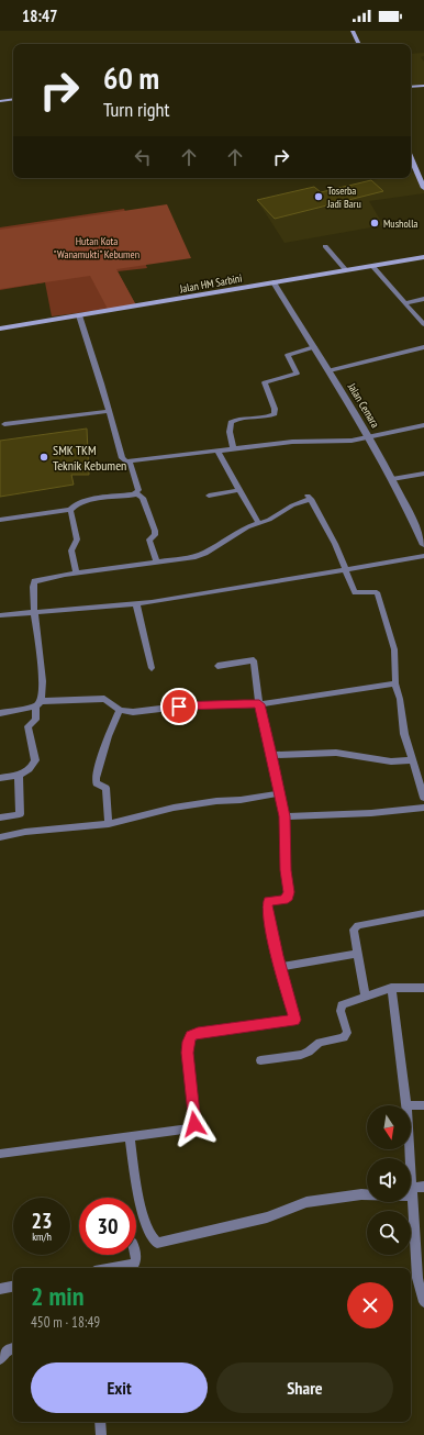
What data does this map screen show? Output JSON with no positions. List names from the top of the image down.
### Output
{
  "streets": {
    "main road": ["Jalan HM Sarbini"],
    "street": ["Jalan Cemara"]
  },
  "crossings": [
    ["Jalan HM Sarbini", "Jalan Cemara"]
  ],
  "parks": ["Hutan Kota \"Wanamukti\" Kebumen"],
  "places": ["Toserba Jadi Baru", "Musholla", "SMK TKM Teknik Kebumen"],
  "north": "bottom",
  "page": {
    "status": "18:47",
    "turn": ["60 m", "Turn right"],
    "speed": "23 km/h",
    "limit": "30",
    "heading": ["2 min", "450 m · 18:49"],
    "buttons": ["Exit", "Share"]
  }
}
